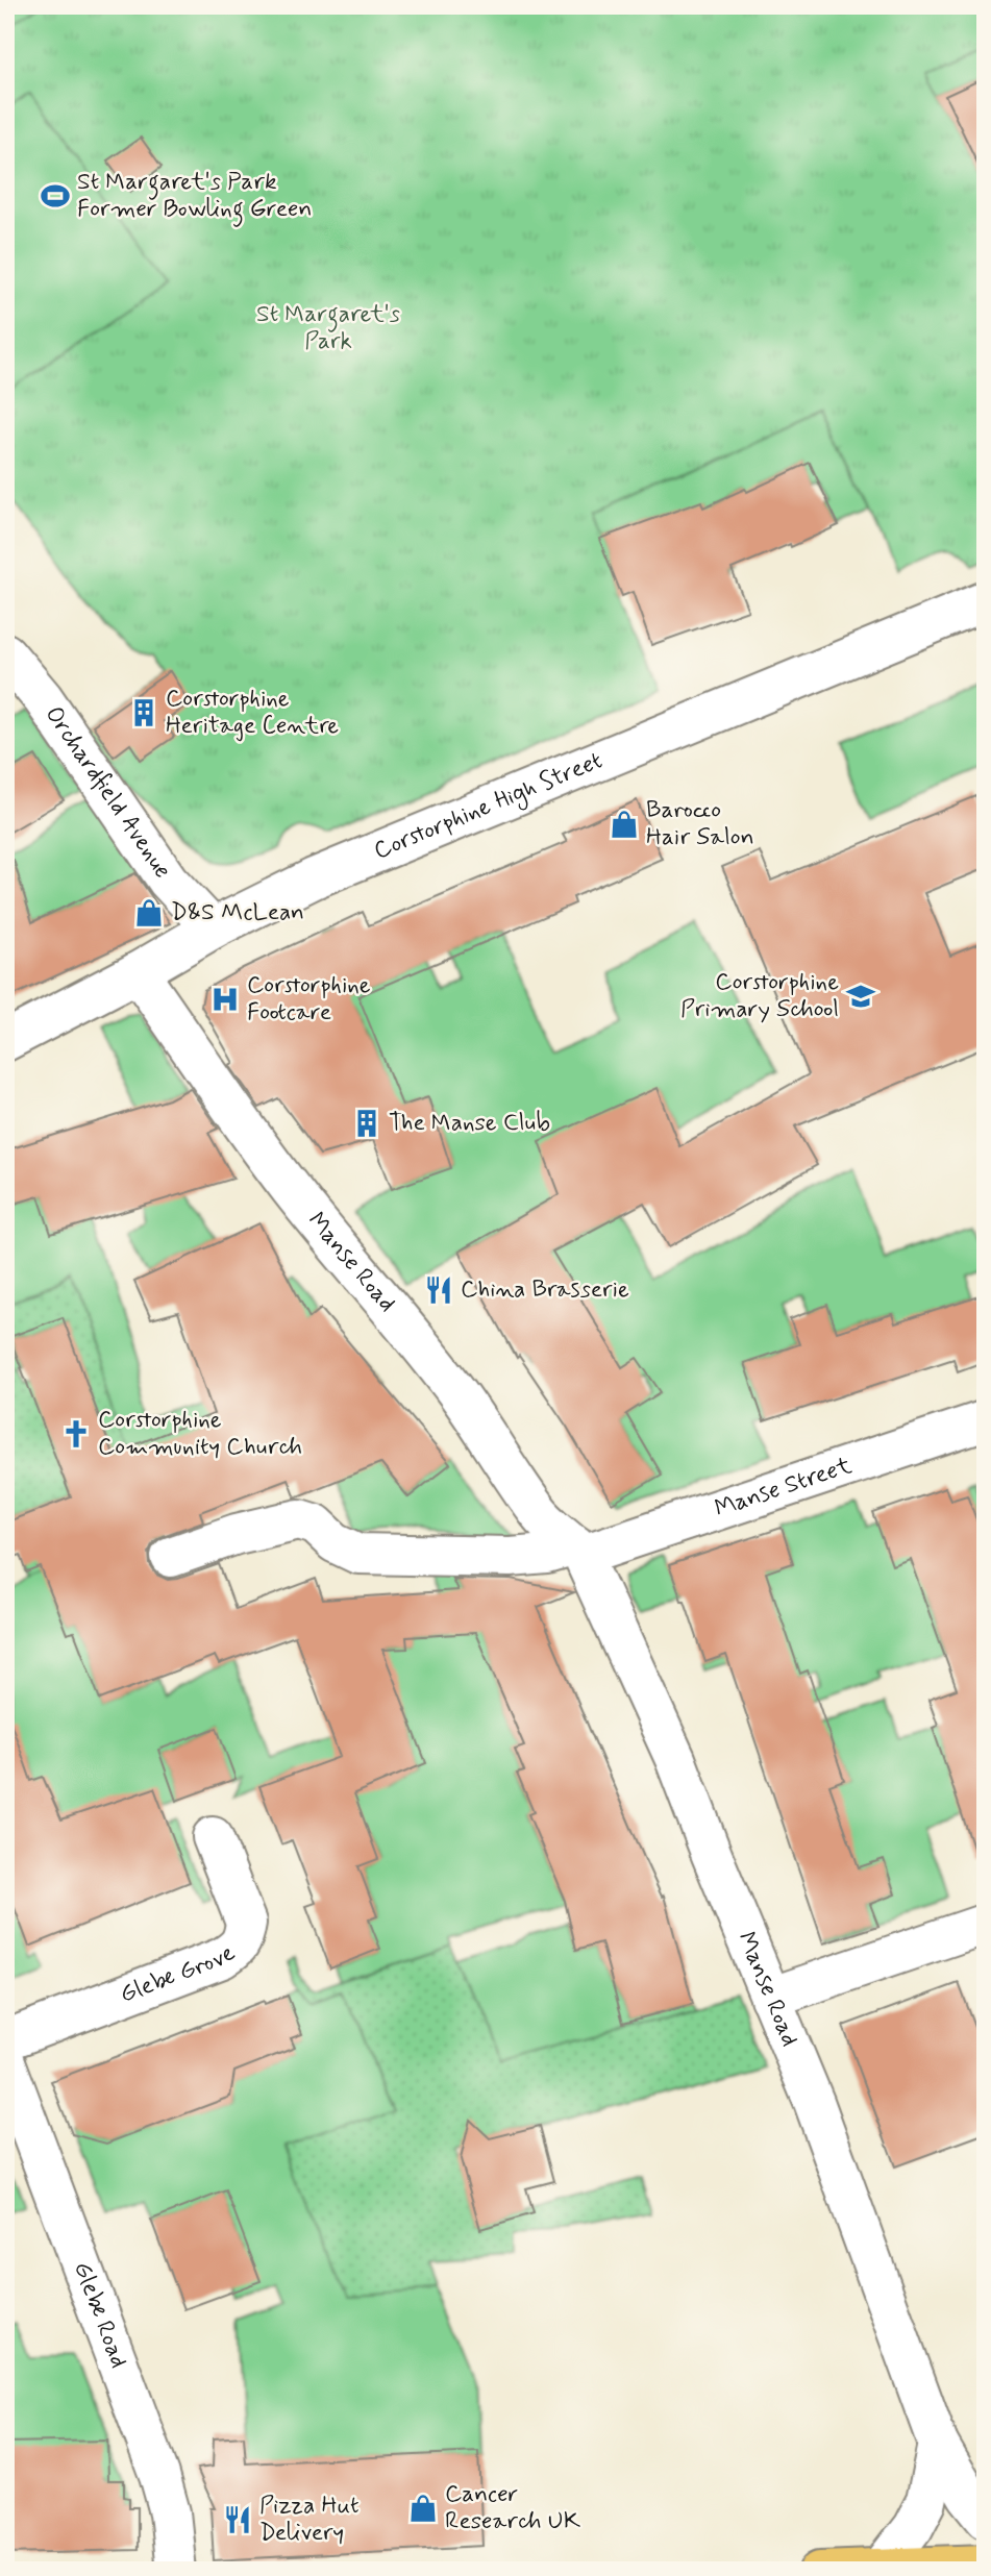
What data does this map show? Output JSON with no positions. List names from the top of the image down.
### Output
{
  "streets": {
    "street": [
      "Orchardfield Avenue",
      "Corstorphine High Street",
      "Manse Road",
      "Manse Street",
      "Glebe Grove",
      "Glebe Road"
    ]
  },
  "crossings": [
    ["Orchardfield Avenue", "Corstorphine High Street"],
    ["Corstorphine High Street", "Manse Road"],
    ["Manse Road", "Manse Street"]
  ],
  "parks": ["St Margaret's Park"],
  "places": {
    "sports": ["St Margaret's Park Former Bowling Green"],
    "building": ["Corstorphine Heritage Centre", "The Manse Club"],
    "shop": ["Barocco Hair Salon", "D&S McLean", "Cancer Research UK"],
    "school or university": ["Corstorphine Primary School"],
    "hospital": ["Corstorphine Footcare"],
    "restaurant": ["China Brasserie", "Pizza Hut Delivery"],
    "church": ["Corstorphine Community Church"]
  }
}
